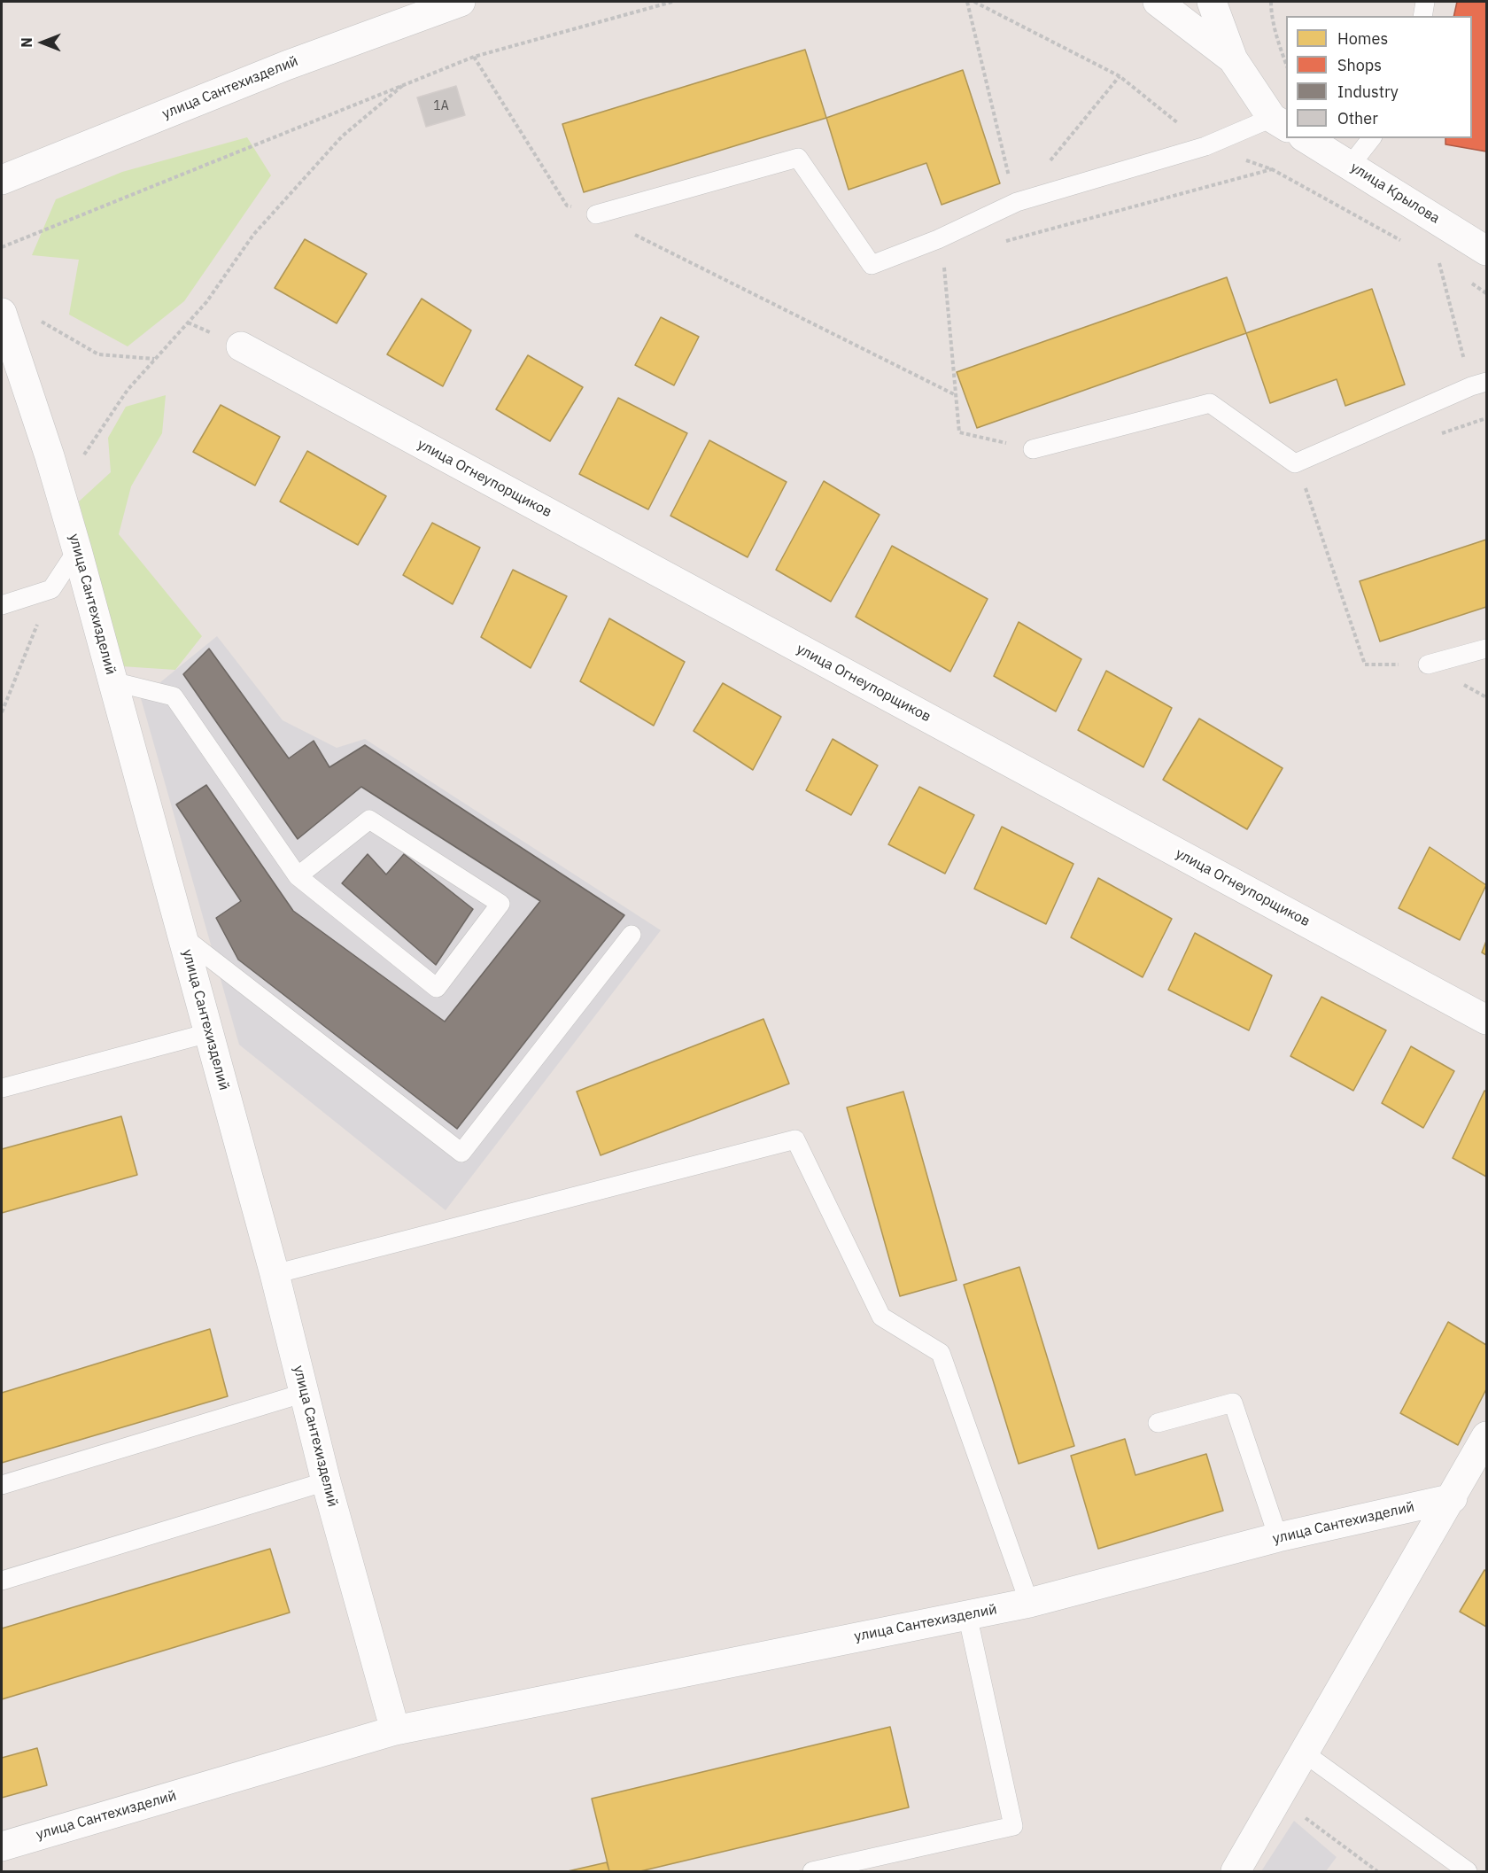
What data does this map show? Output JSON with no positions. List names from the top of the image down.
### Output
{
  "streets": {
    "street": ["улица Сантехизделий", "улица Крылова", "улица Огнеупорщиков"]
  },
  "house_numbers": ["1А"],
  "legend": [
    "Homes",
    "Shops",
    "Industry",
    "Other"
  ],
  "north": "left"
}
